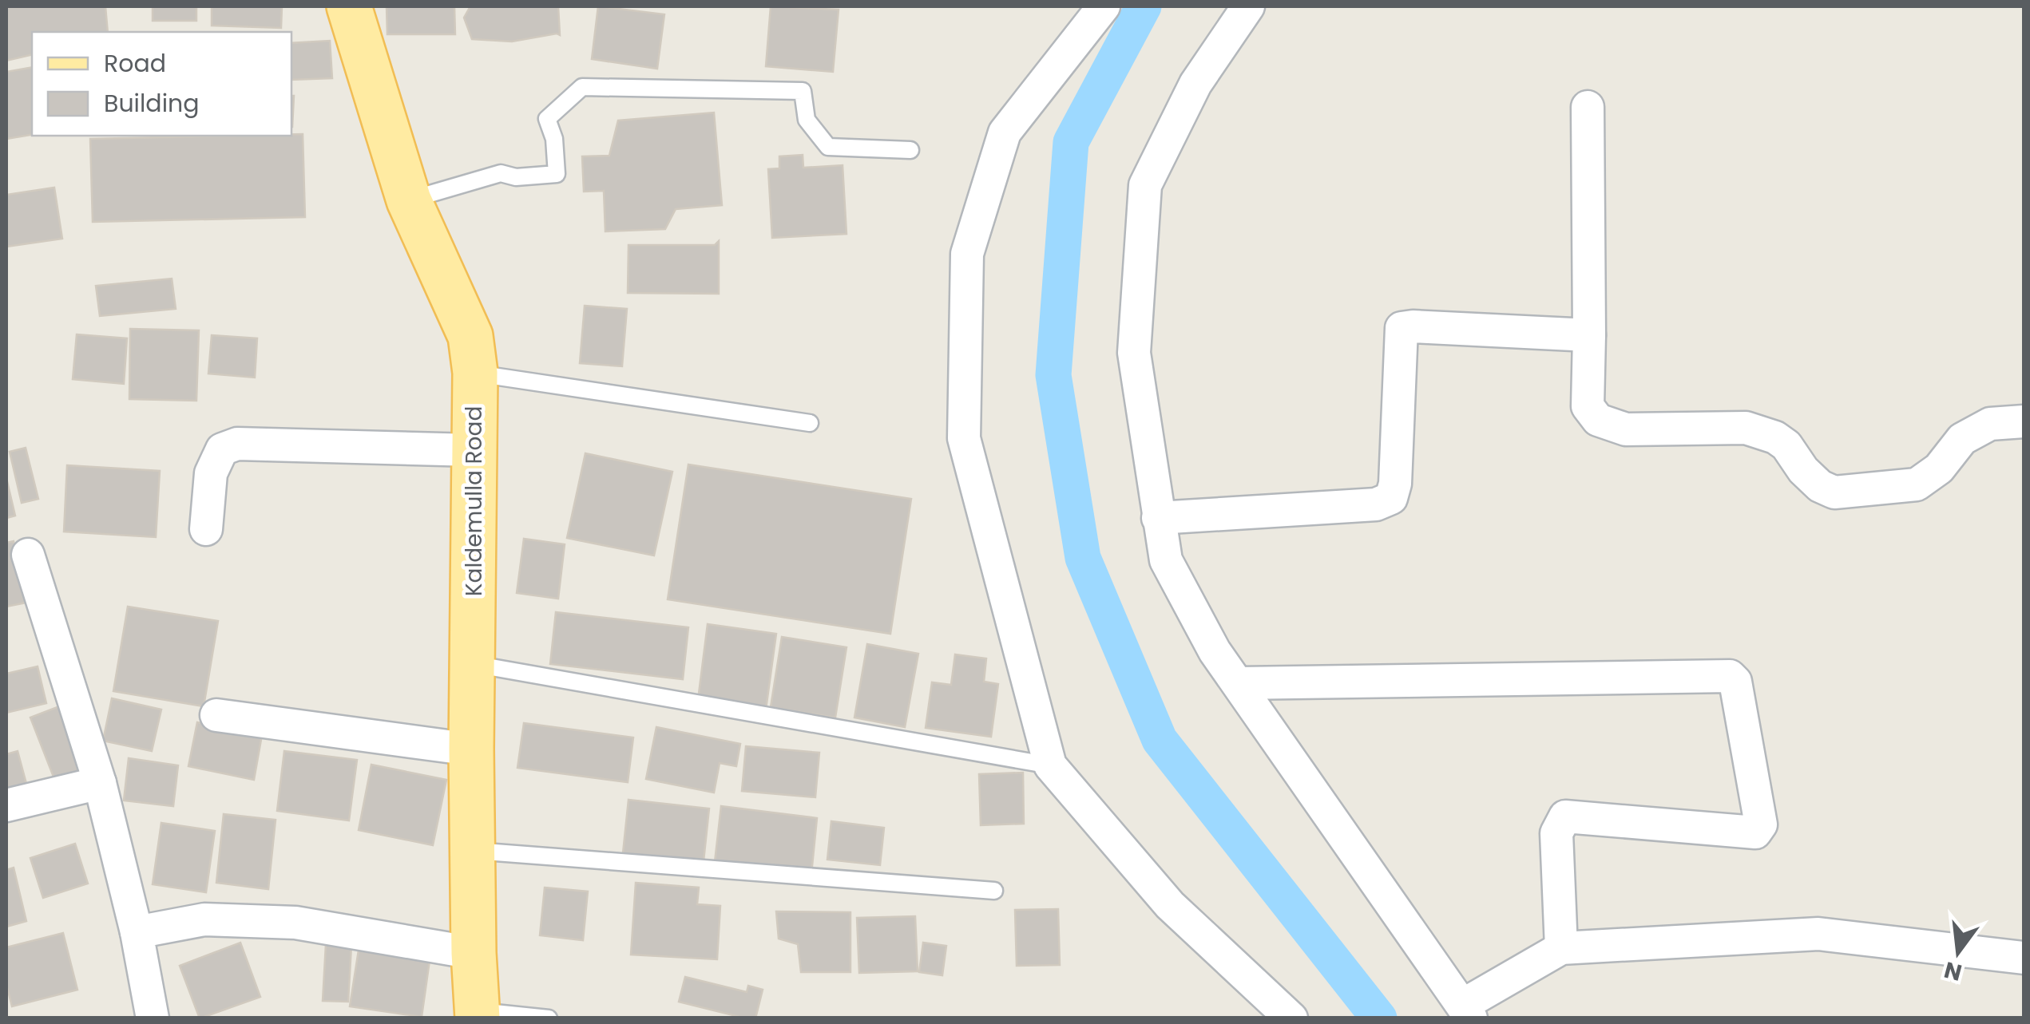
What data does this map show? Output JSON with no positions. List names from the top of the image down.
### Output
{
  "streets": {
    "main road": ["Kaldemulla Road"]
  },
  "legend": ["Road", "Building"],
  "north": "bottom"
}
